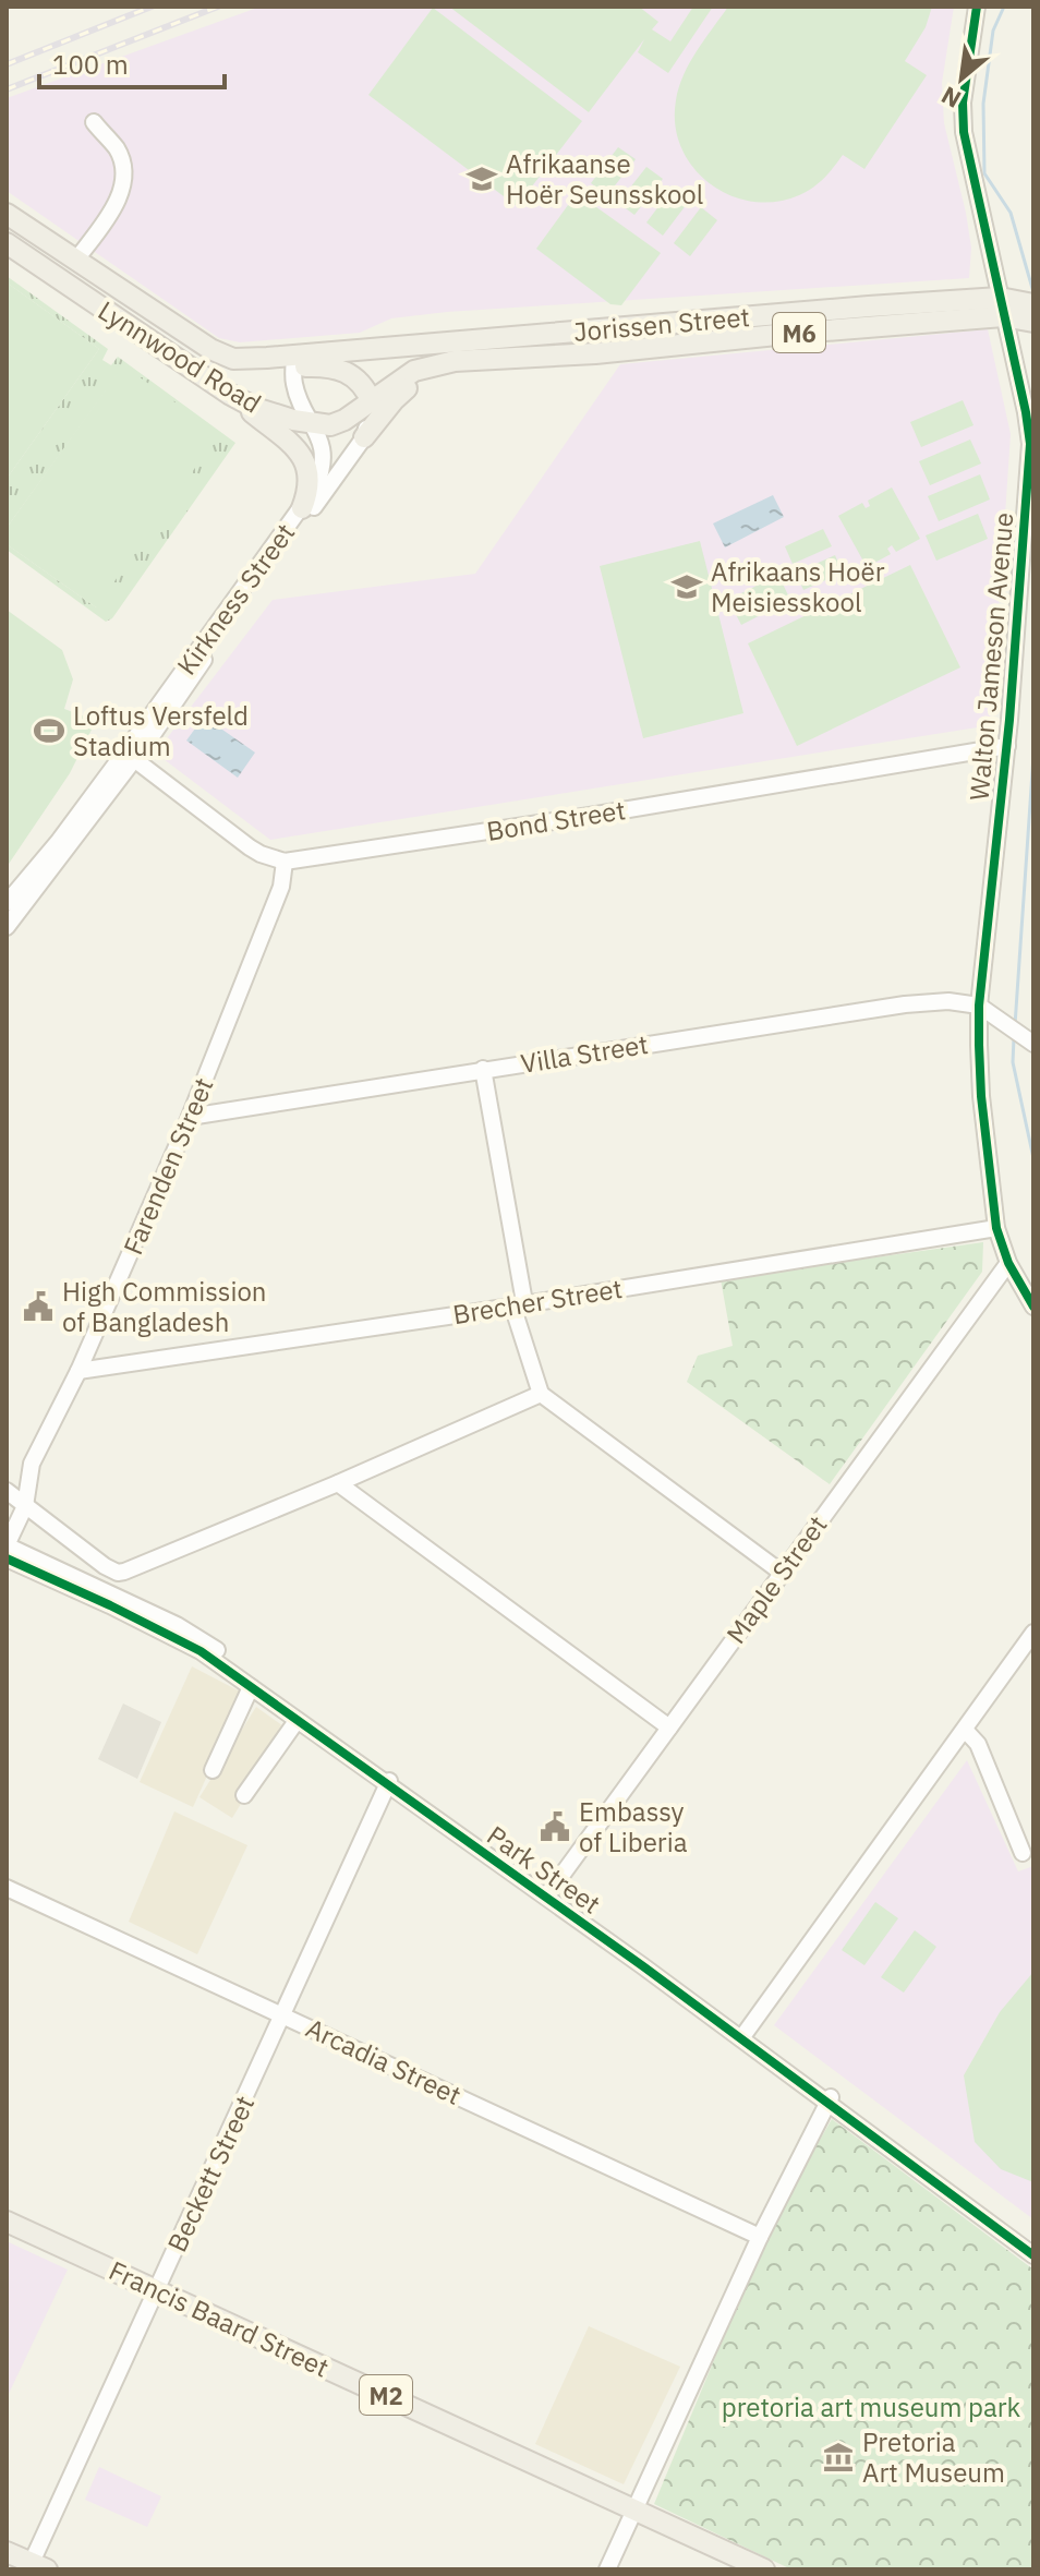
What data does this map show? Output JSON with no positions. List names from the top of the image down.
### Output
{
  "streets": {
    "main road": [
      "Jorissen Street",
      "M6",
      "Lynnwood Road",
      "Francis Baard Street",
      "M2"
    ],
    "street": [
      "Kirkness Street",
      "Walton Jameson Avenue",
      "Bond Street",
      "Villa Street",
      "Farenden Street",
      "Brecher Street",
      "Maple Street",
      "Park Street",
      "Arcadia Street",
      "Beckett Street"
    ]
  },
  "crossings": [
    ["Jorissen Street", "M6"],
    ["Jorissen Street", "Lynnwood Road"],
    ["Jorissen Street", "Walton Jameson Avenue"],
    ["M6", "Lynnwood Road"],
    ["M6", "Kirkness Street"],
    ["Lynnwood Road", "Kirkness Street"],
    ["Walton Jameson Avenue", "Bond Street"],
    ["Walton Jameson Avenue", "Villa Street"],
    ["Walton Jameson Avenue", "Brecher Street"],
    ["Walton Jameson Avenue", "Maple Street"],
    ["Bond Street", "Farenden Street"],
    ["Villa Street", "Farenden Street"],
    ["Farenden Street", "Brecher Street"],
    ["Farenden Street", "Park Street"],
    ["Maple Street", "Park Street"],
    ["Park Street", "Beckett Street"],
    ["Arcadia Street", "Beckett Street"],
    ["Beckett Street", "Francis Baard Street"]
  ],
  "parks": ["pretoria art museum park"],
  "places": {
    "school or university": ["Afrikaanse Hoër Seunsskool", "Afrikaans Hoër Meisiesskool"],
    "sports": ["Loftus Versfeld Stadium"],
    "public building": ["High Commission of Bangladesh", "Embassy of Liberia"],
    "museum": ["Pretoria Art Museum"]
  },
  "scale_bar": "100 m",
  "north": "bottom left"
}
